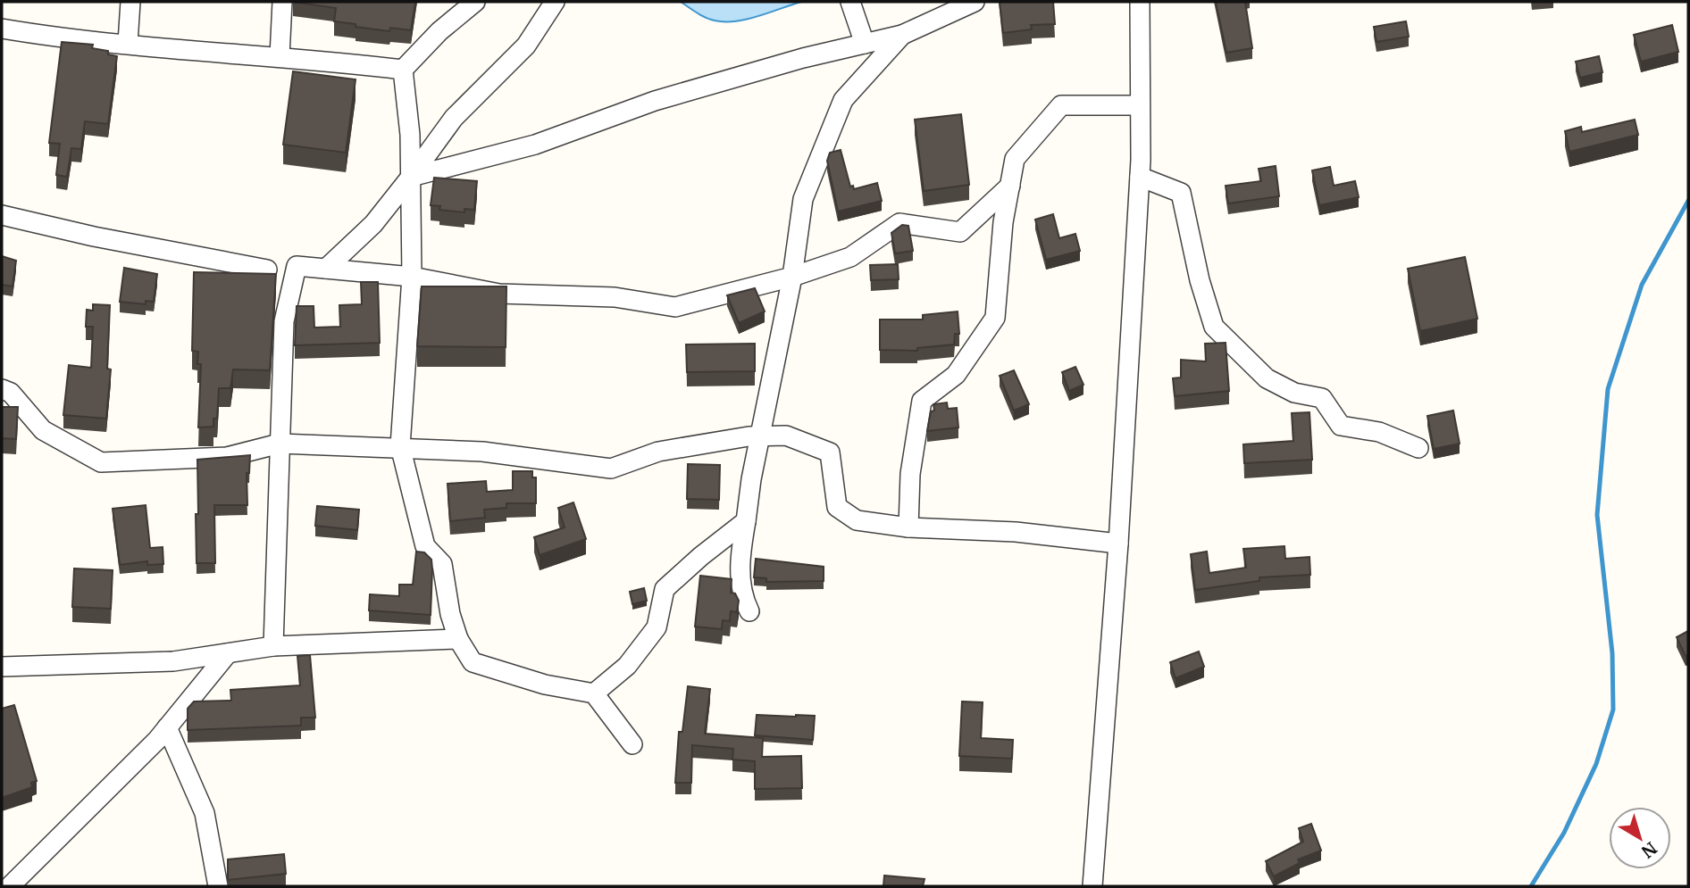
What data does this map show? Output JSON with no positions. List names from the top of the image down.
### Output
{
  "north": "bottom right"
}
